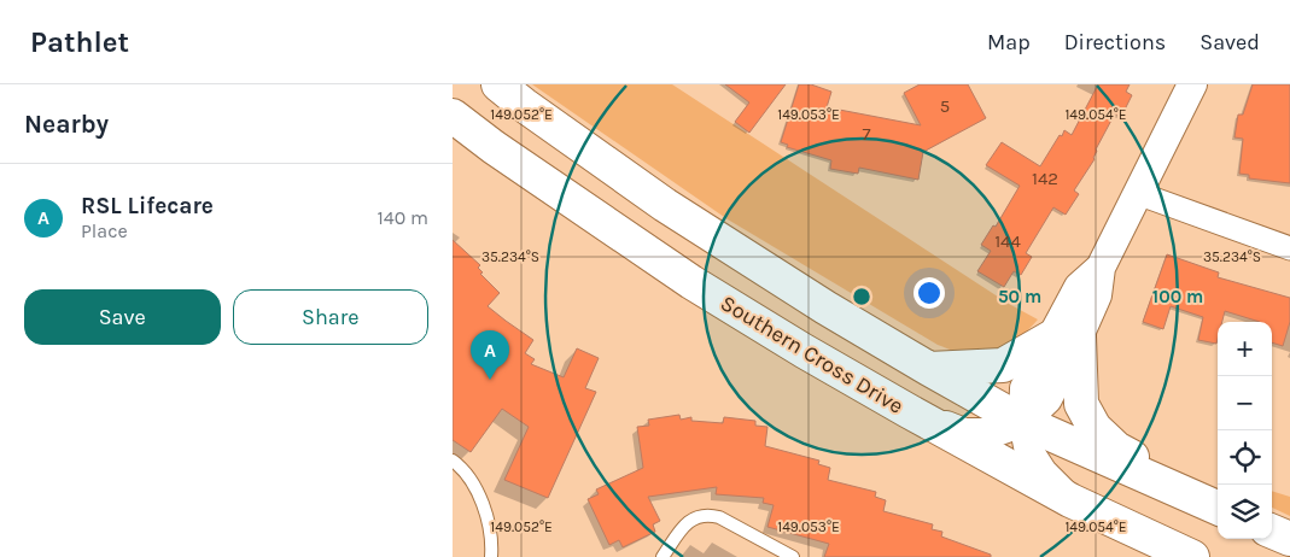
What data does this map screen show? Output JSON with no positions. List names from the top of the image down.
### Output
{
  "streets": {
    "main road": ["Southern Cross Drive"]
  },
  "house_numbers": [
    "5",
    "7",
    "142",
    "144"
  ],
  "page": {
    "header": "Pathlet",
    "nav": ["Map", "Directions", "Saved"],
    "heading": "Nearby",
    "list": [
      {
        "mark": "A",
        "name": "RSL Lifecare",
        "note": "Place",
        "value": "140 m"
      }
    ],
    "buttons": ["Save", "Share"],
    "map_buttons": ["+", "−"],
    "pins": "A"
  },
  "coordinates": [
    "149.052°E",
    "149.053°E",
    "149.054°E",
    "35.234°S"
  ],
  "rings": ["50 m", "100 m"]
}
